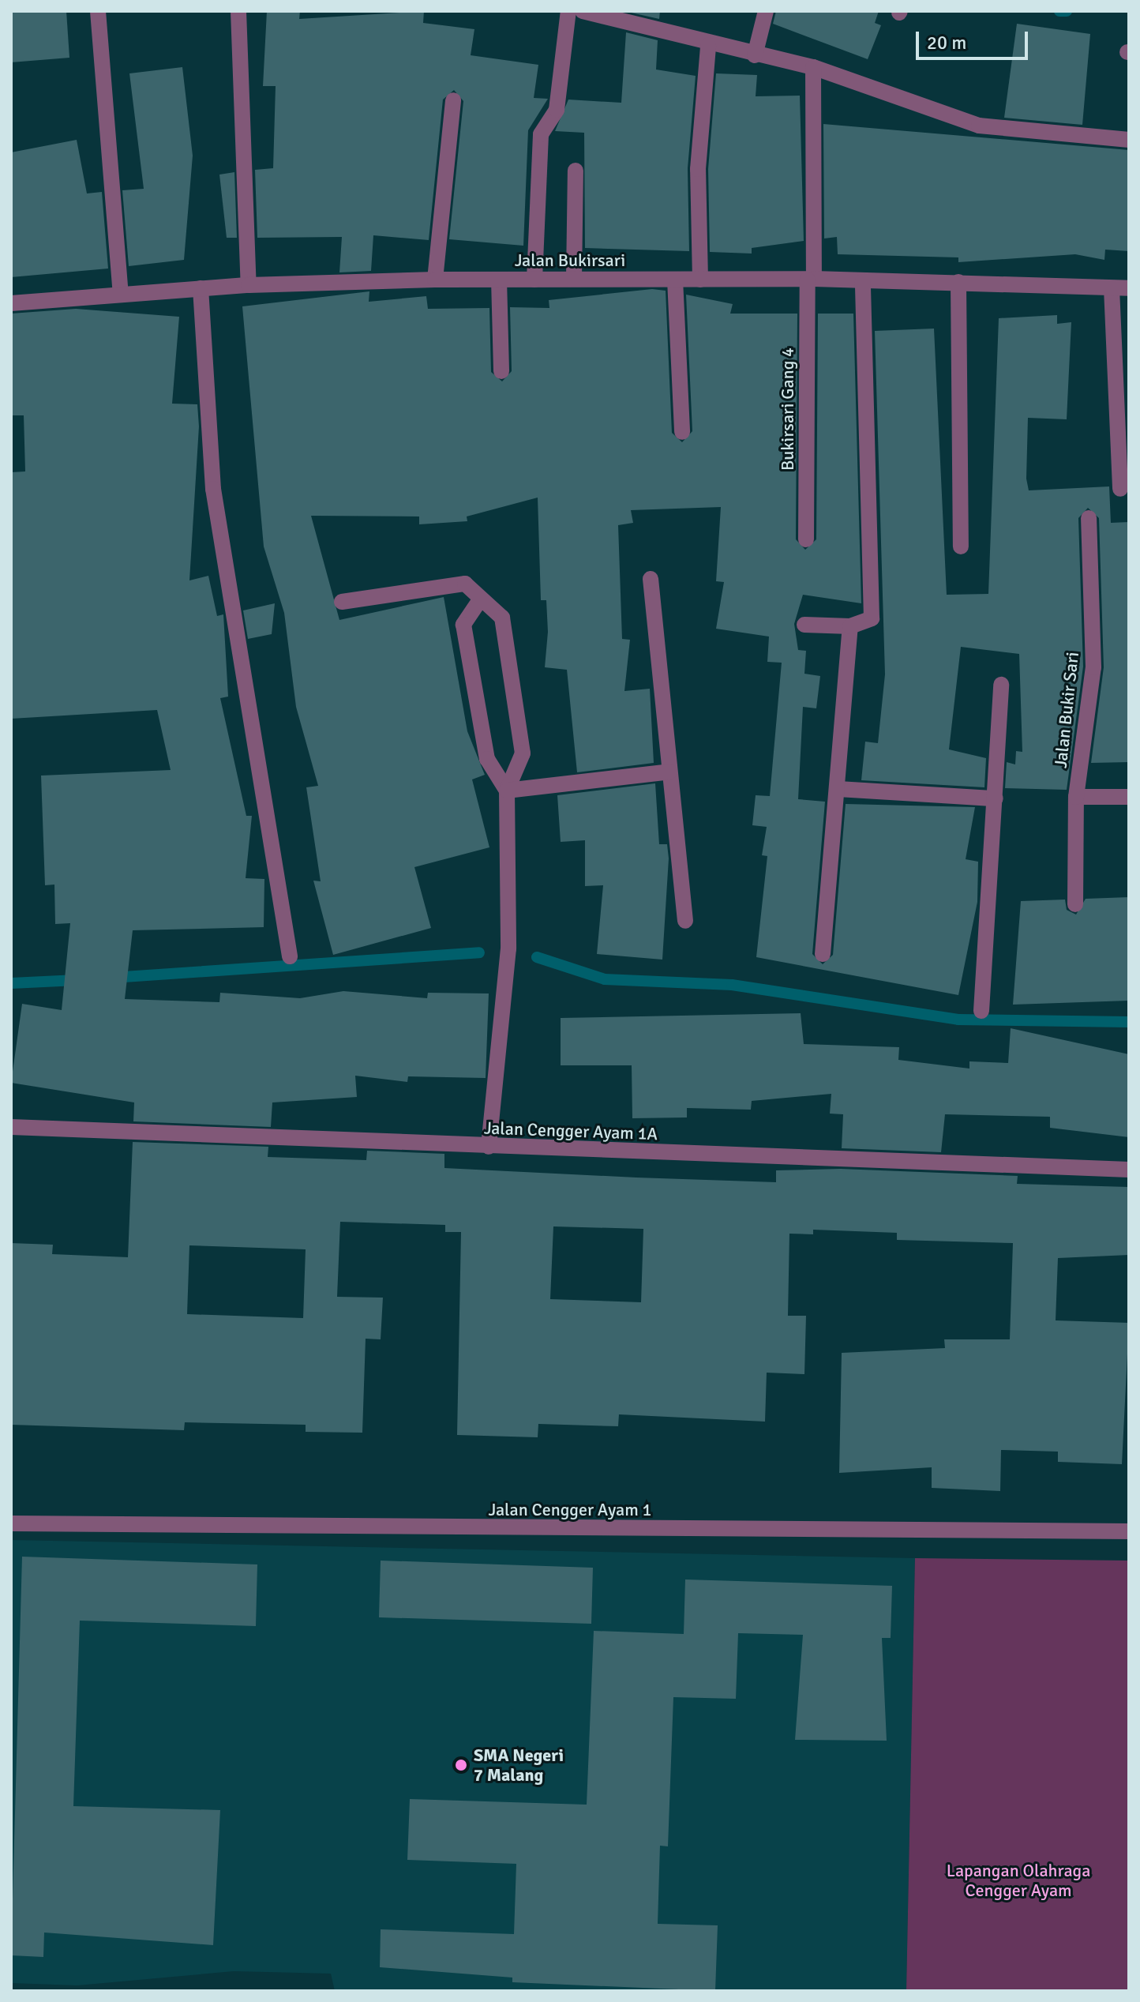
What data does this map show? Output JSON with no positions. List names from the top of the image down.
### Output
{
  "streets": {
    "street": [
      "Jalan Bukirsari",
      "Bukirsari Gang 4",
      "Jalan Bukir Sari",
      "Jalan Cengger Ayam 1A",
      "Jalan Cengger Ayam 1"
    ]
  },
  "crossings": [
    ["Jalan Bukirsari", "Bukirsari Gang 4"]
  ],
  "parks": ["Lapangan Olahraga Cengger Ayam"],
  "places": ["SMA Negeri 7 Malang"],
  "scale_bar": "20 m"
}
